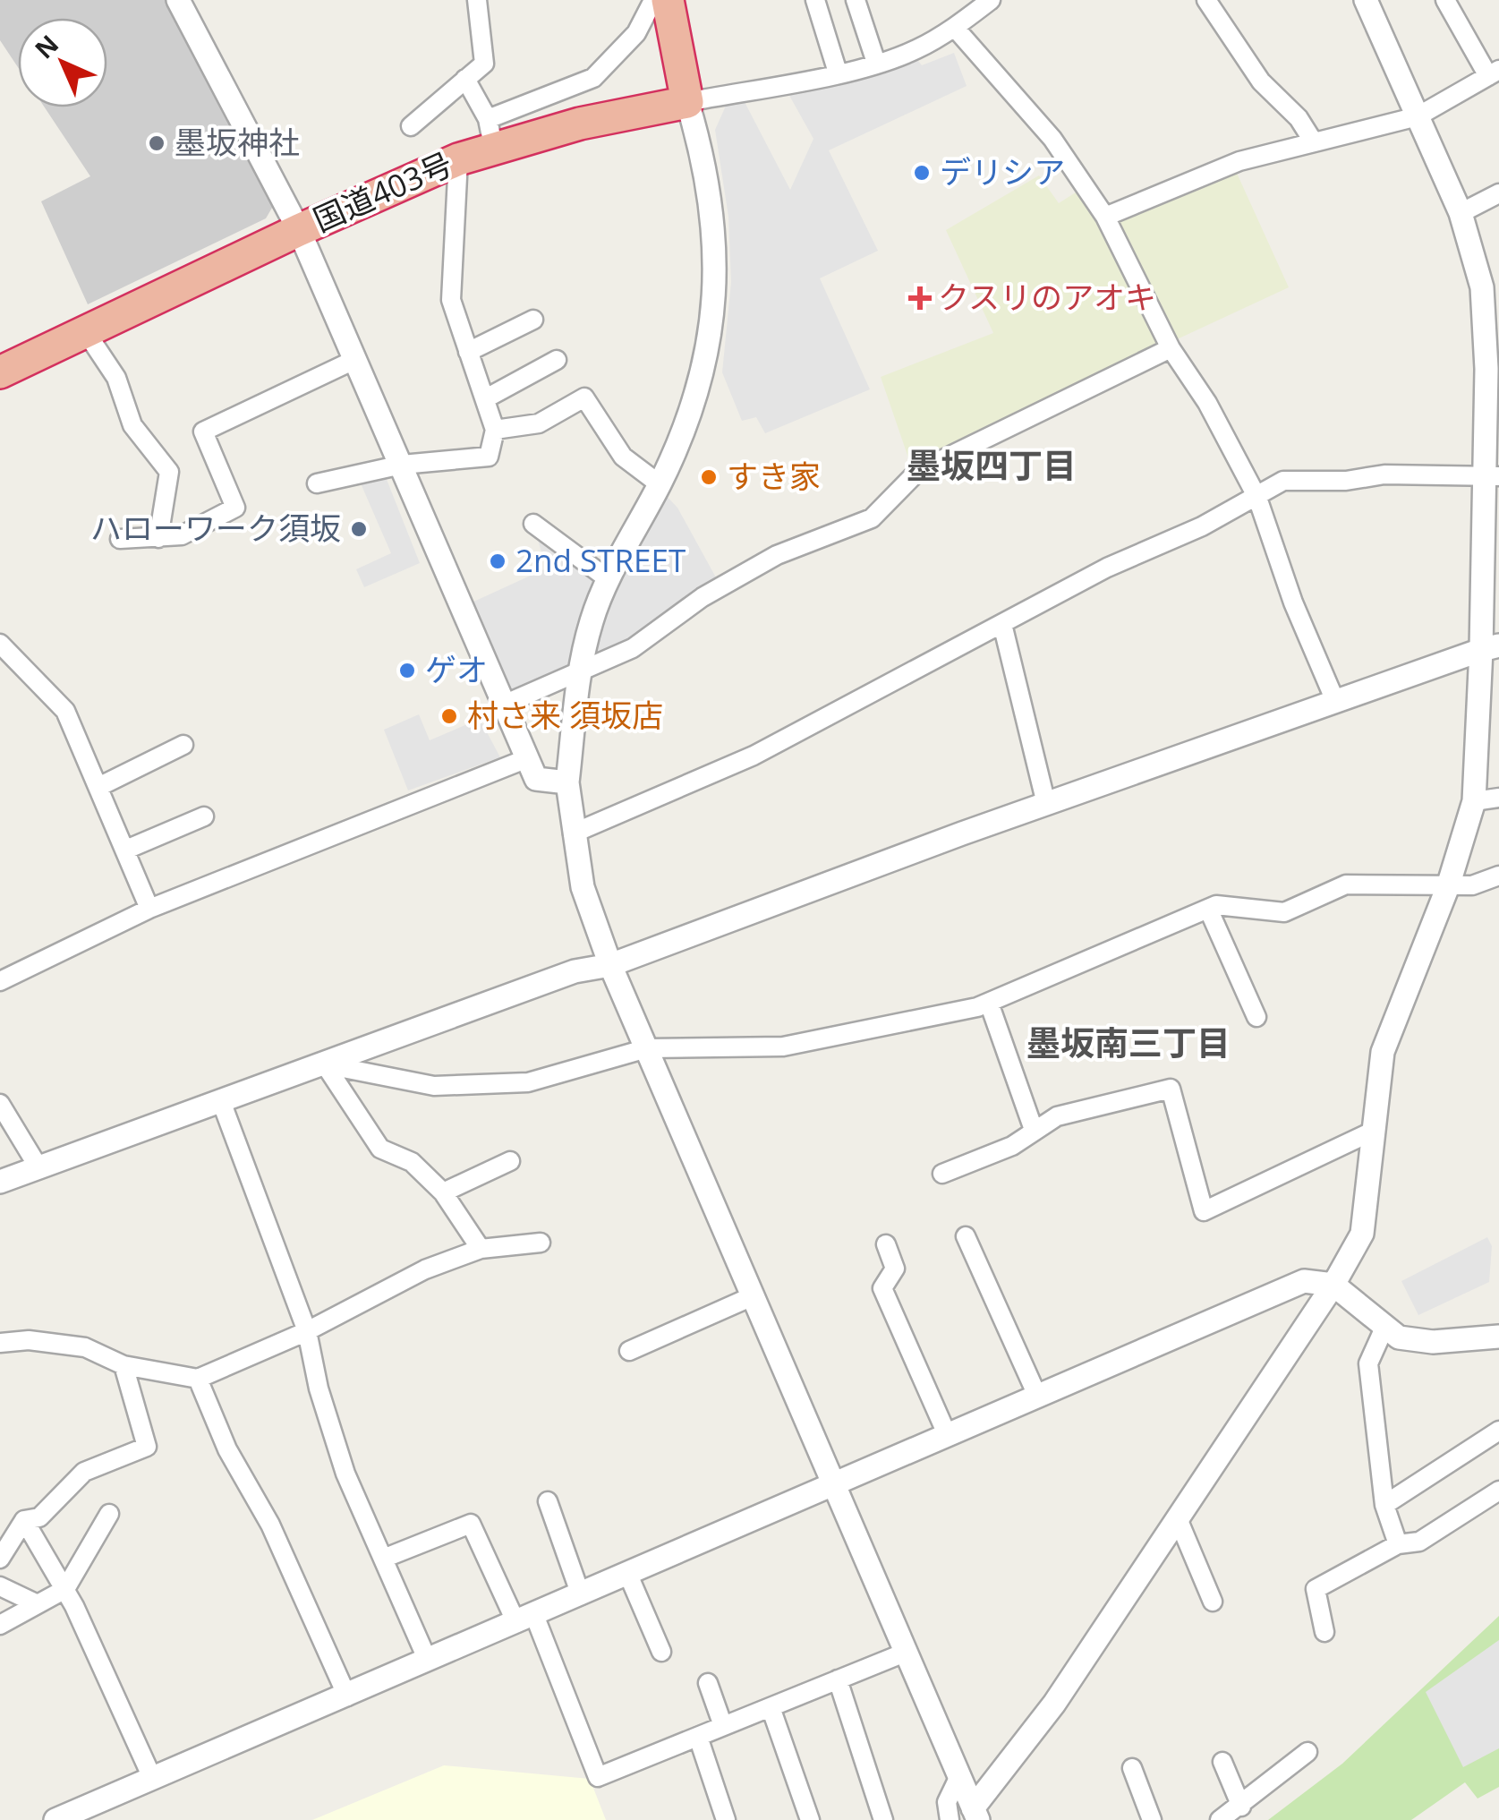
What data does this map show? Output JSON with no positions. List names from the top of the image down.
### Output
{
  "streets": {
    "highway": ["国道403号"]
  },
  "districts": ["墨坂四丁目", "墨坂南三丁目"],
  "places": {
    "other": [
      "墨坂神社",
      "デリシア",
      "すき家",
      "ハローワーク須坂",
      "2nd STREET",
      "ゲオ",
      "村さ来 須坂店"
    ],
    "health": ["クスリのアオキ"]
  },
  "north": "top left"
}
